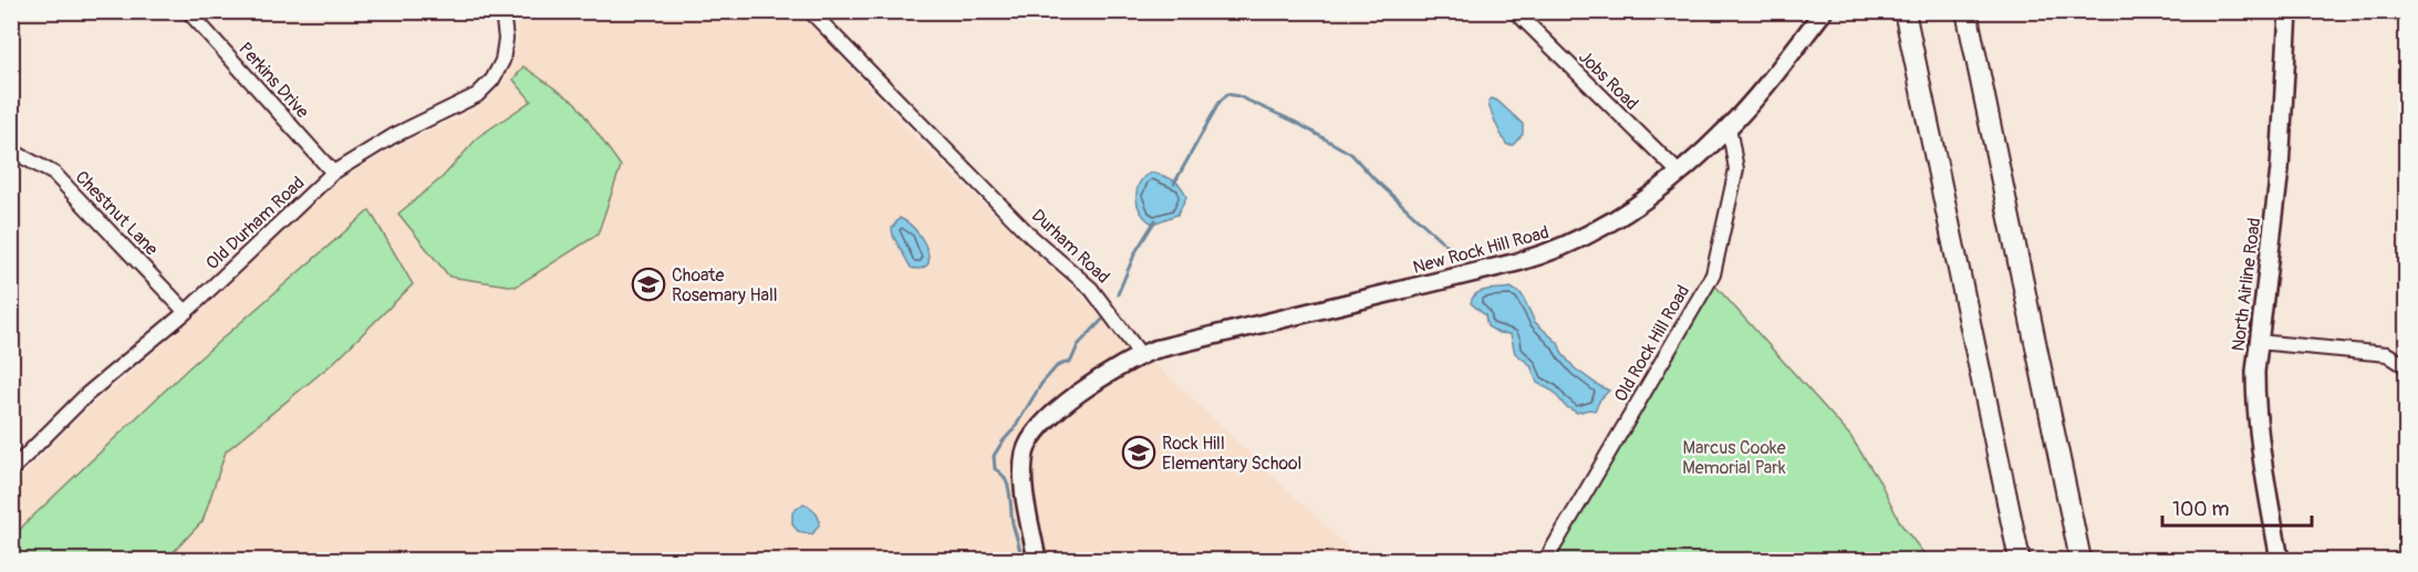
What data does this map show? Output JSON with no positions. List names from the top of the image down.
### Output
{
  "streets": {
    "main road": ["New Rock Hill Road", "North Airline Road"],
    "street": [
      "Perkins Drive",
      "Jobs Road",
      "Chestnut Lane",
      "Old Durham Road",
      "Durham Road",
      "Old Rock Hill Road"
    ]
  },
  "crossings": [
    ["Perkins Drive", "Old Durham Road"],
    ["Jobs Road", "New Rock Hill Road"],
    ["Chestnut Lane", "Old Durham Road"],
    ["Durham Road", "New Rock Hill Road"],
    ["New Rock Hill Road", "Old Rock Hill Road"]
  ],
  "parks": ["Marcus Cooke Memorial Park"],
  "places": {
    "school or university": ["Choate Rosemary Hall", "Rock Hill Elementary School"]
  },
  "scale_bar": "100 m"
}
